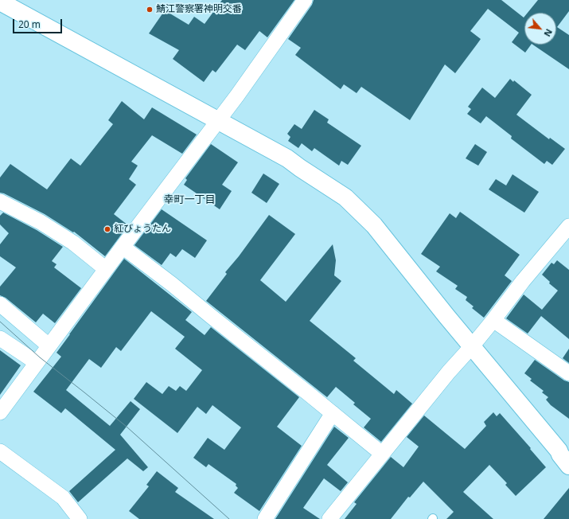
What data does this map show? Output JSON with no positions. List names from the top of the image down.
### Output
{
  "districts": ["幸町一丁目"],
  "places": ["鯖江警察署神明交番", "紅びょうたん"],
  "scale_bar": "20 m",
  "north": "bottom right"
}
